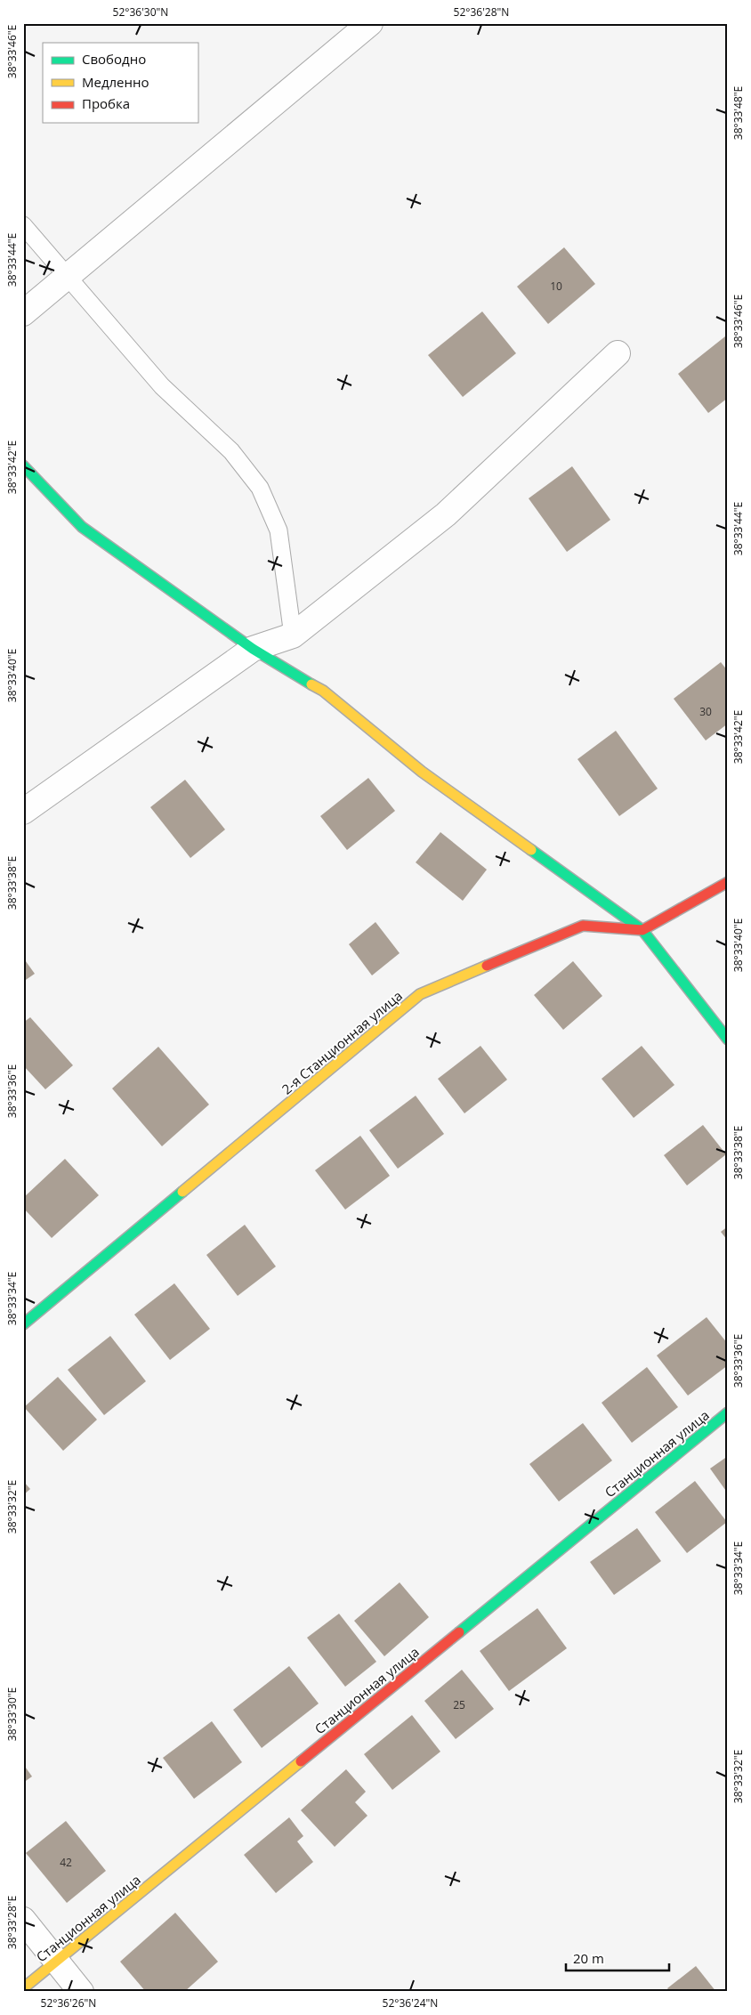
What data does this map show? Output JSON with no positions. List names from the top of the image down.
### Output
{
  "streets": {
    "street": ["2-я Станционная улица", "Станционная улица"]
  },
  "house_numbers": [
    "10",
    "30",
    "25",
    "42"
  ],
  "legend": ["Свободно", "Медленно", "Пробка"],
  "scale_bar": "20 m",
  "coordinates": [
    "52°36'30\"N",
    "52°36'28\"N",
    "38°33'46\"E",
    "38°33'48\"E",
    "38°33'44\"E",
    "38°33'42\"E",
    "38°33'40\"E",
    "38°33'38\"E",
    "38°33'36\"E",
    "38°33'34\"E",
    "38°33'32\"E",
    "38°33'30\"E",
    "38°33'28\"E",
    "52°36'26\"N",
    "52°36'24\"N"
  ]
}
